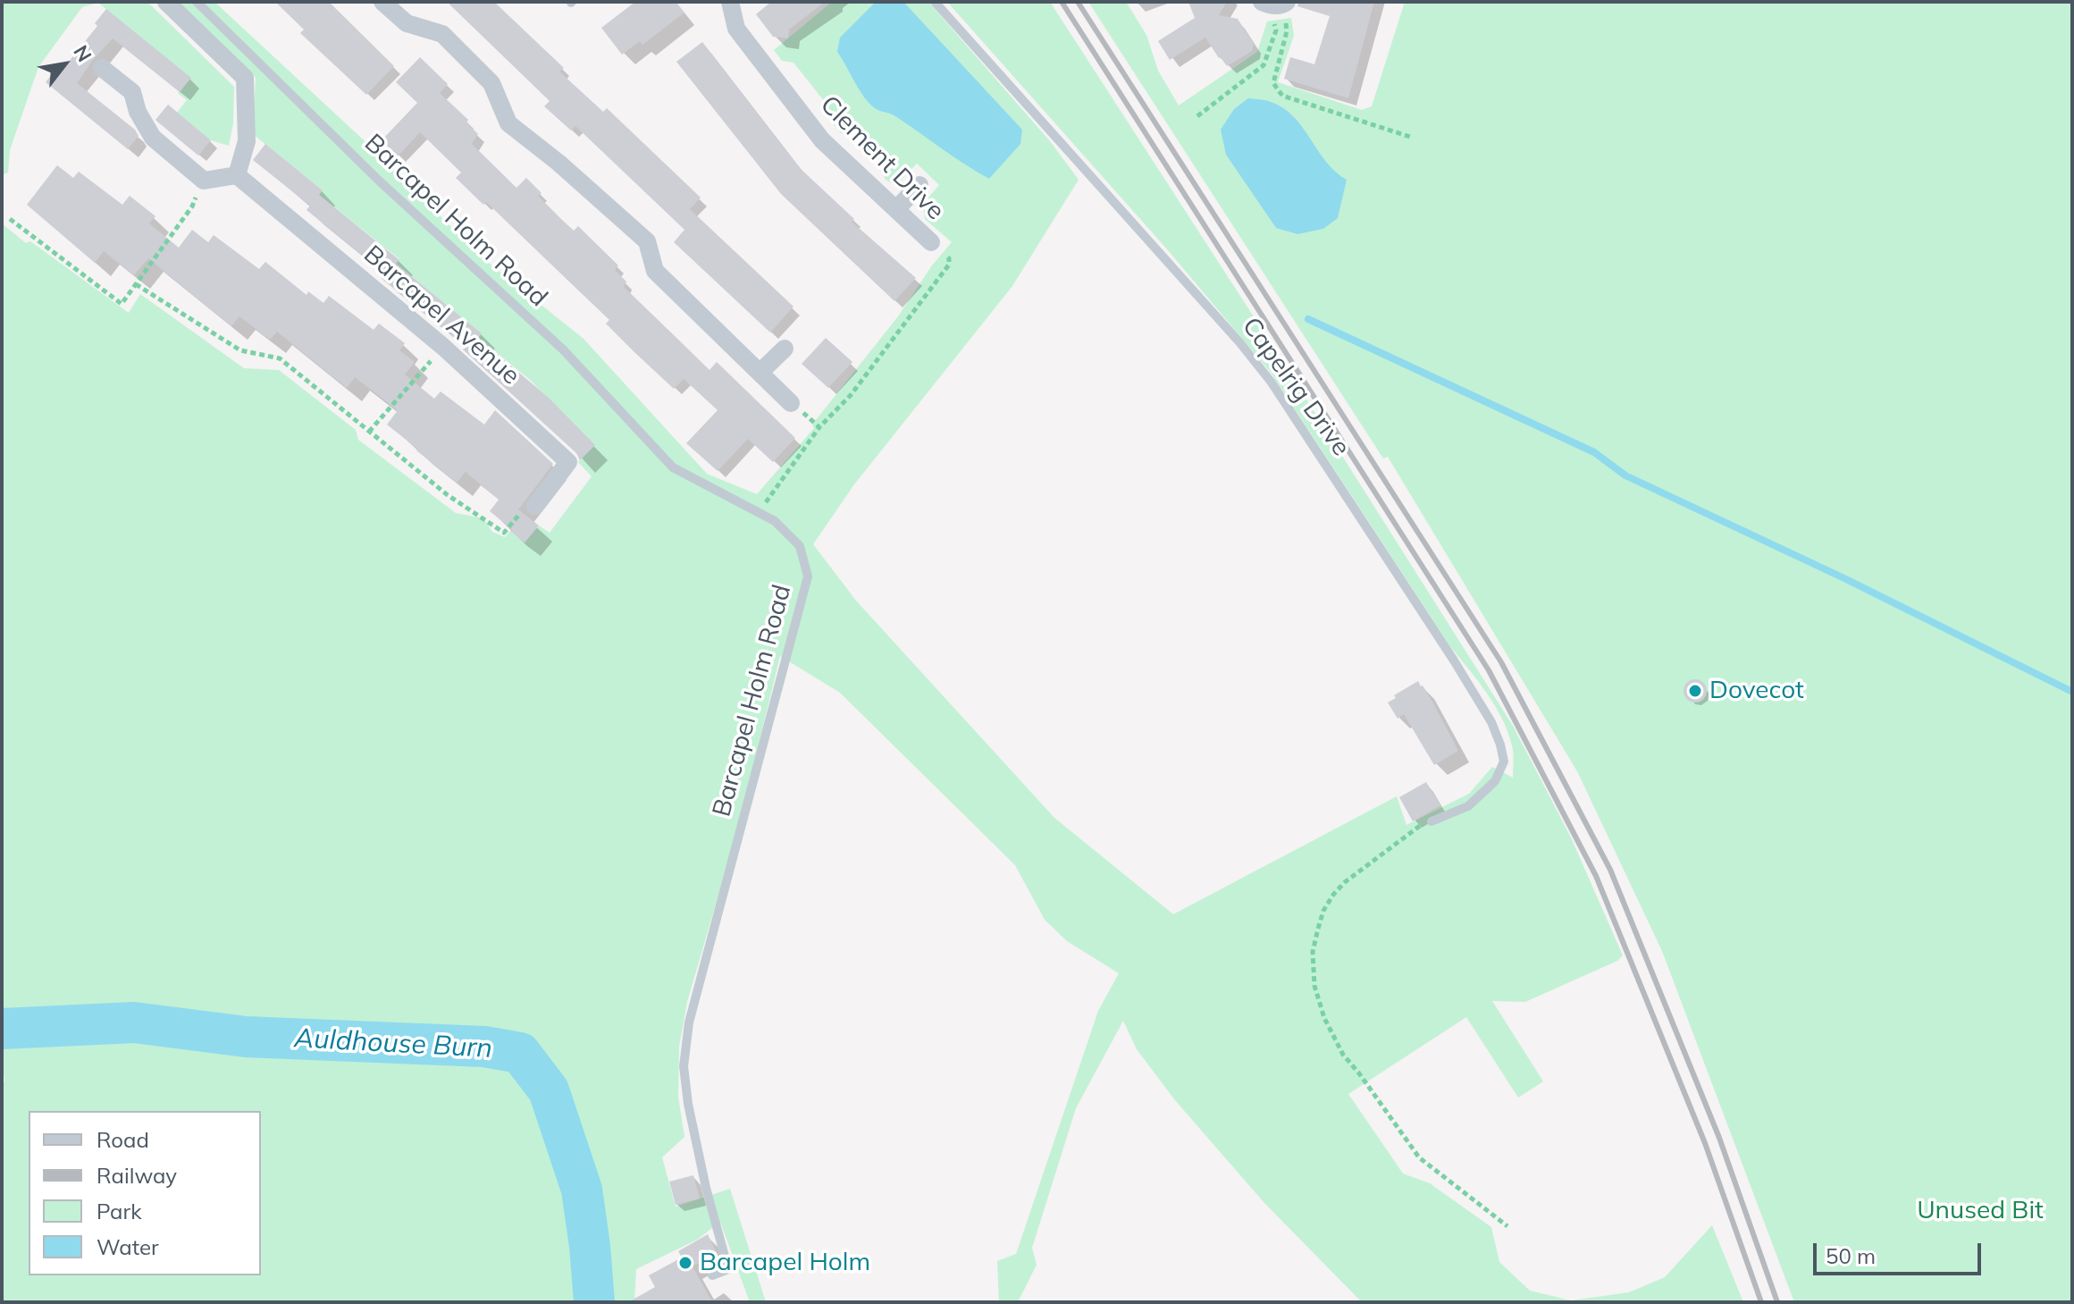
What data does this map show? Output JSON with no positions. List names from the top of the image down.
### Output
{
  "streets": {
    "street": ["Clement Drive", "Barcapel Avenue"],
    "lane": ["Barcapel Holm Road", "Capelrig Drive"]
  },
  "water": ["Auldhouse Burn"],
  "parks": ["Unused Bit"],
  "places": ["Dovecot", "Barcapel Holm"],
  "legend": [
    "Road",
    "Railway",
    "Park",
    "Water"
  ],
  "scale_bar": "50 m",
  "north": "top right"
}
